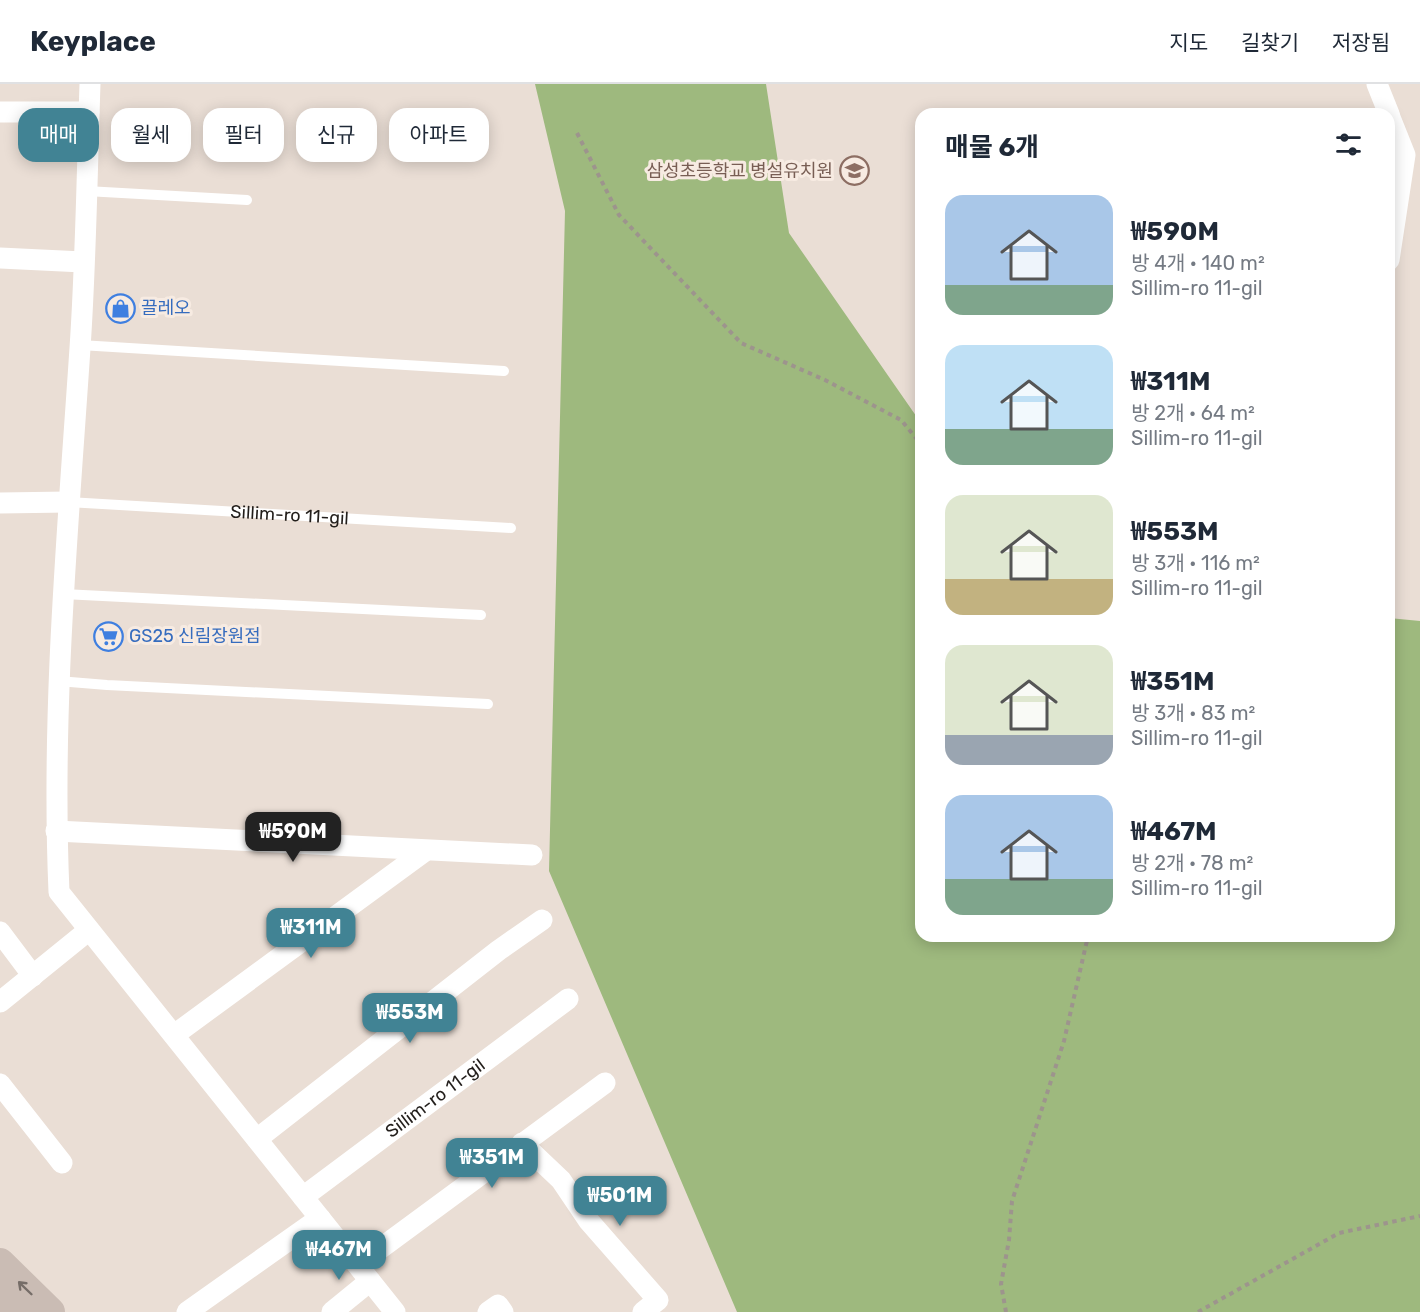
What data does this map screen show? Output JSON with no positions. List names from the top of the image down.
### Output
{
  "streets": {
    "street": ["Sillim-ro 11-gil"]
  },
  "places": {
    "school or university": ["삼성초등학교 병설유치원"],
    "shop": ["끌레오"],
    "supermarket": ["GS25 신림장원점"]
  },
  "page": {
    "header": "Keyplace",
    "nav": ["지도", "길찾기", "저장됨"],
    "chip": [
      "매매",
      "월세",
      "필터",
      "신규",
      "아파트"
    ],
    "heading": "매물 6개",
    "list": [
      {
        "name": "₩590M",
        "note": "방 4개 · 140 m² · Sillim-ro 11-gil"
      },
      {
        "name": "₩311M",
        "note": "방 2개 · 64 m² · Sillim-ro 11-gil"
      },
      {
        "name": "₩553M",
        "note": "방 3개 · 116 m² · Sillim-ro 11-gil"
      },
      {
        "name": "₩351M",
        "note": "방 3개 · 83 m² · Sillim-ro 11-gil"
      },
      {
        "name": "₩467M",
        "note": "방 2개 · 78 m² · Sillim-ro 11-gil"
      }
    ],
    "price": [
      "₩590M",
      "₩311M",
      "₩553M",
      "₩351M",
      "₩501M",
      "₩467M"
    ]
  }
}
